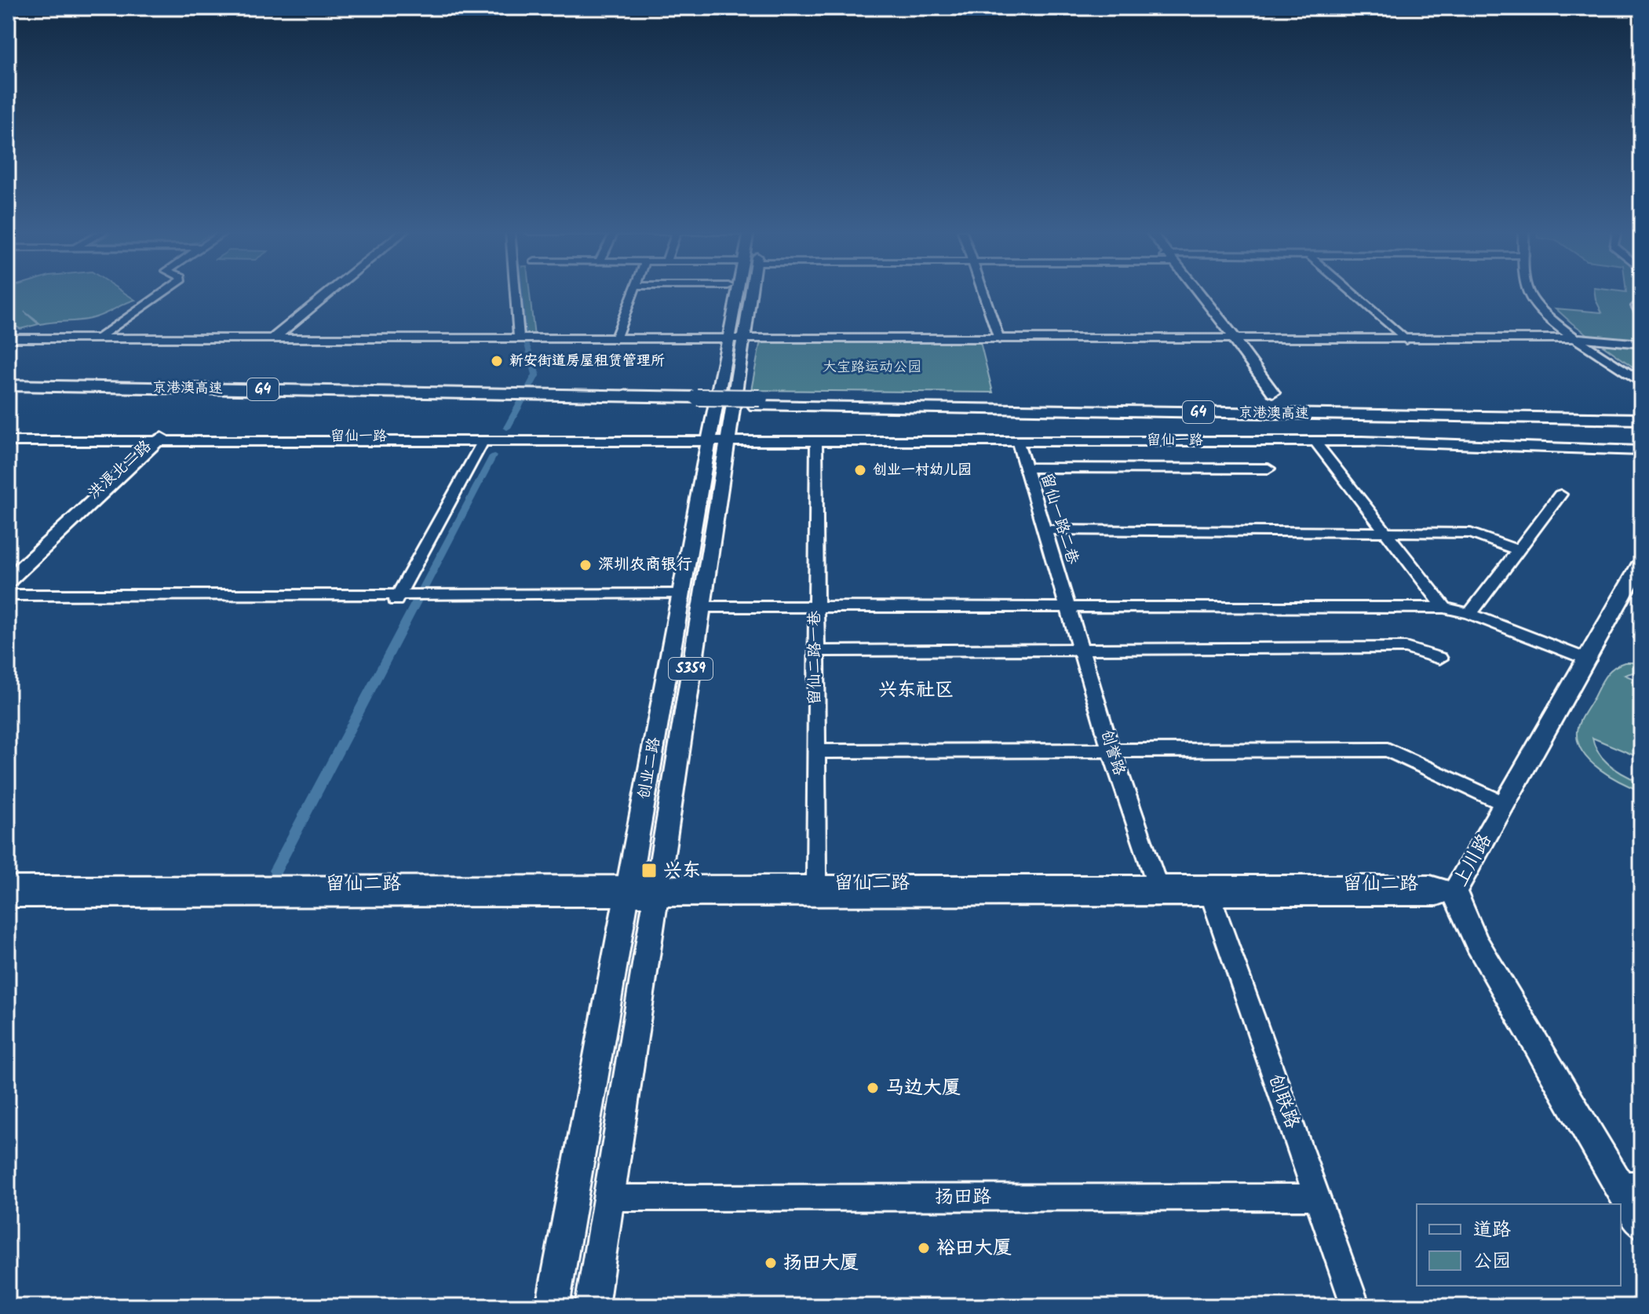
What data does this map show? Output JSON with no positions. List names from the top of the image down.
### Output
{
  "streets": {
    "highway": ["京港澳高速", "G4"],
    "main road": [
      "留仙一路",
      "洪浪北二路",
      "S359",
      "创业二路",
      "上川路"
    ],
    "street": [
      "留仙一路二巷",
      "留仙二路一巷",
      "创誉路",
      "留仙二路",
      "创联路",
      "扬田路"
    ]
  },
  "crossings": [
    ["京港澳高速", "G4"],
    ["留仙一路", "洪浪北二路"],
    ["留仙一路", "留仙一路二巷"],
    ["留仙一路", "留仙二路一巷"],
    ["留仙一路", "创业二路"],
    ["留仙一路二巷", "创誉路"],
    ["创誉路", "留仙二路"],
    ["创业二路", "留仙二路"],
    ["创业二路", "扬田路"],
    ["上川路", "留仙二路"],
    ["留仙二路", "创联路"],
    ["创联路", "扬田路"]
  ],
  "districts": ["兴东社区"],
  "parks": ["大宝路运动公园"],
  "places": {
    "other": [
      "新安街道房屋租赁管理所",
      "创业一村幼儿园",
      "深圳农商银行",
      "马边大厦",
      "裕田大厦",
      "扬田大厦"
    ],
    "transit": ["兴东"]
  },
  "legend": ["道路", "公园"]
}
